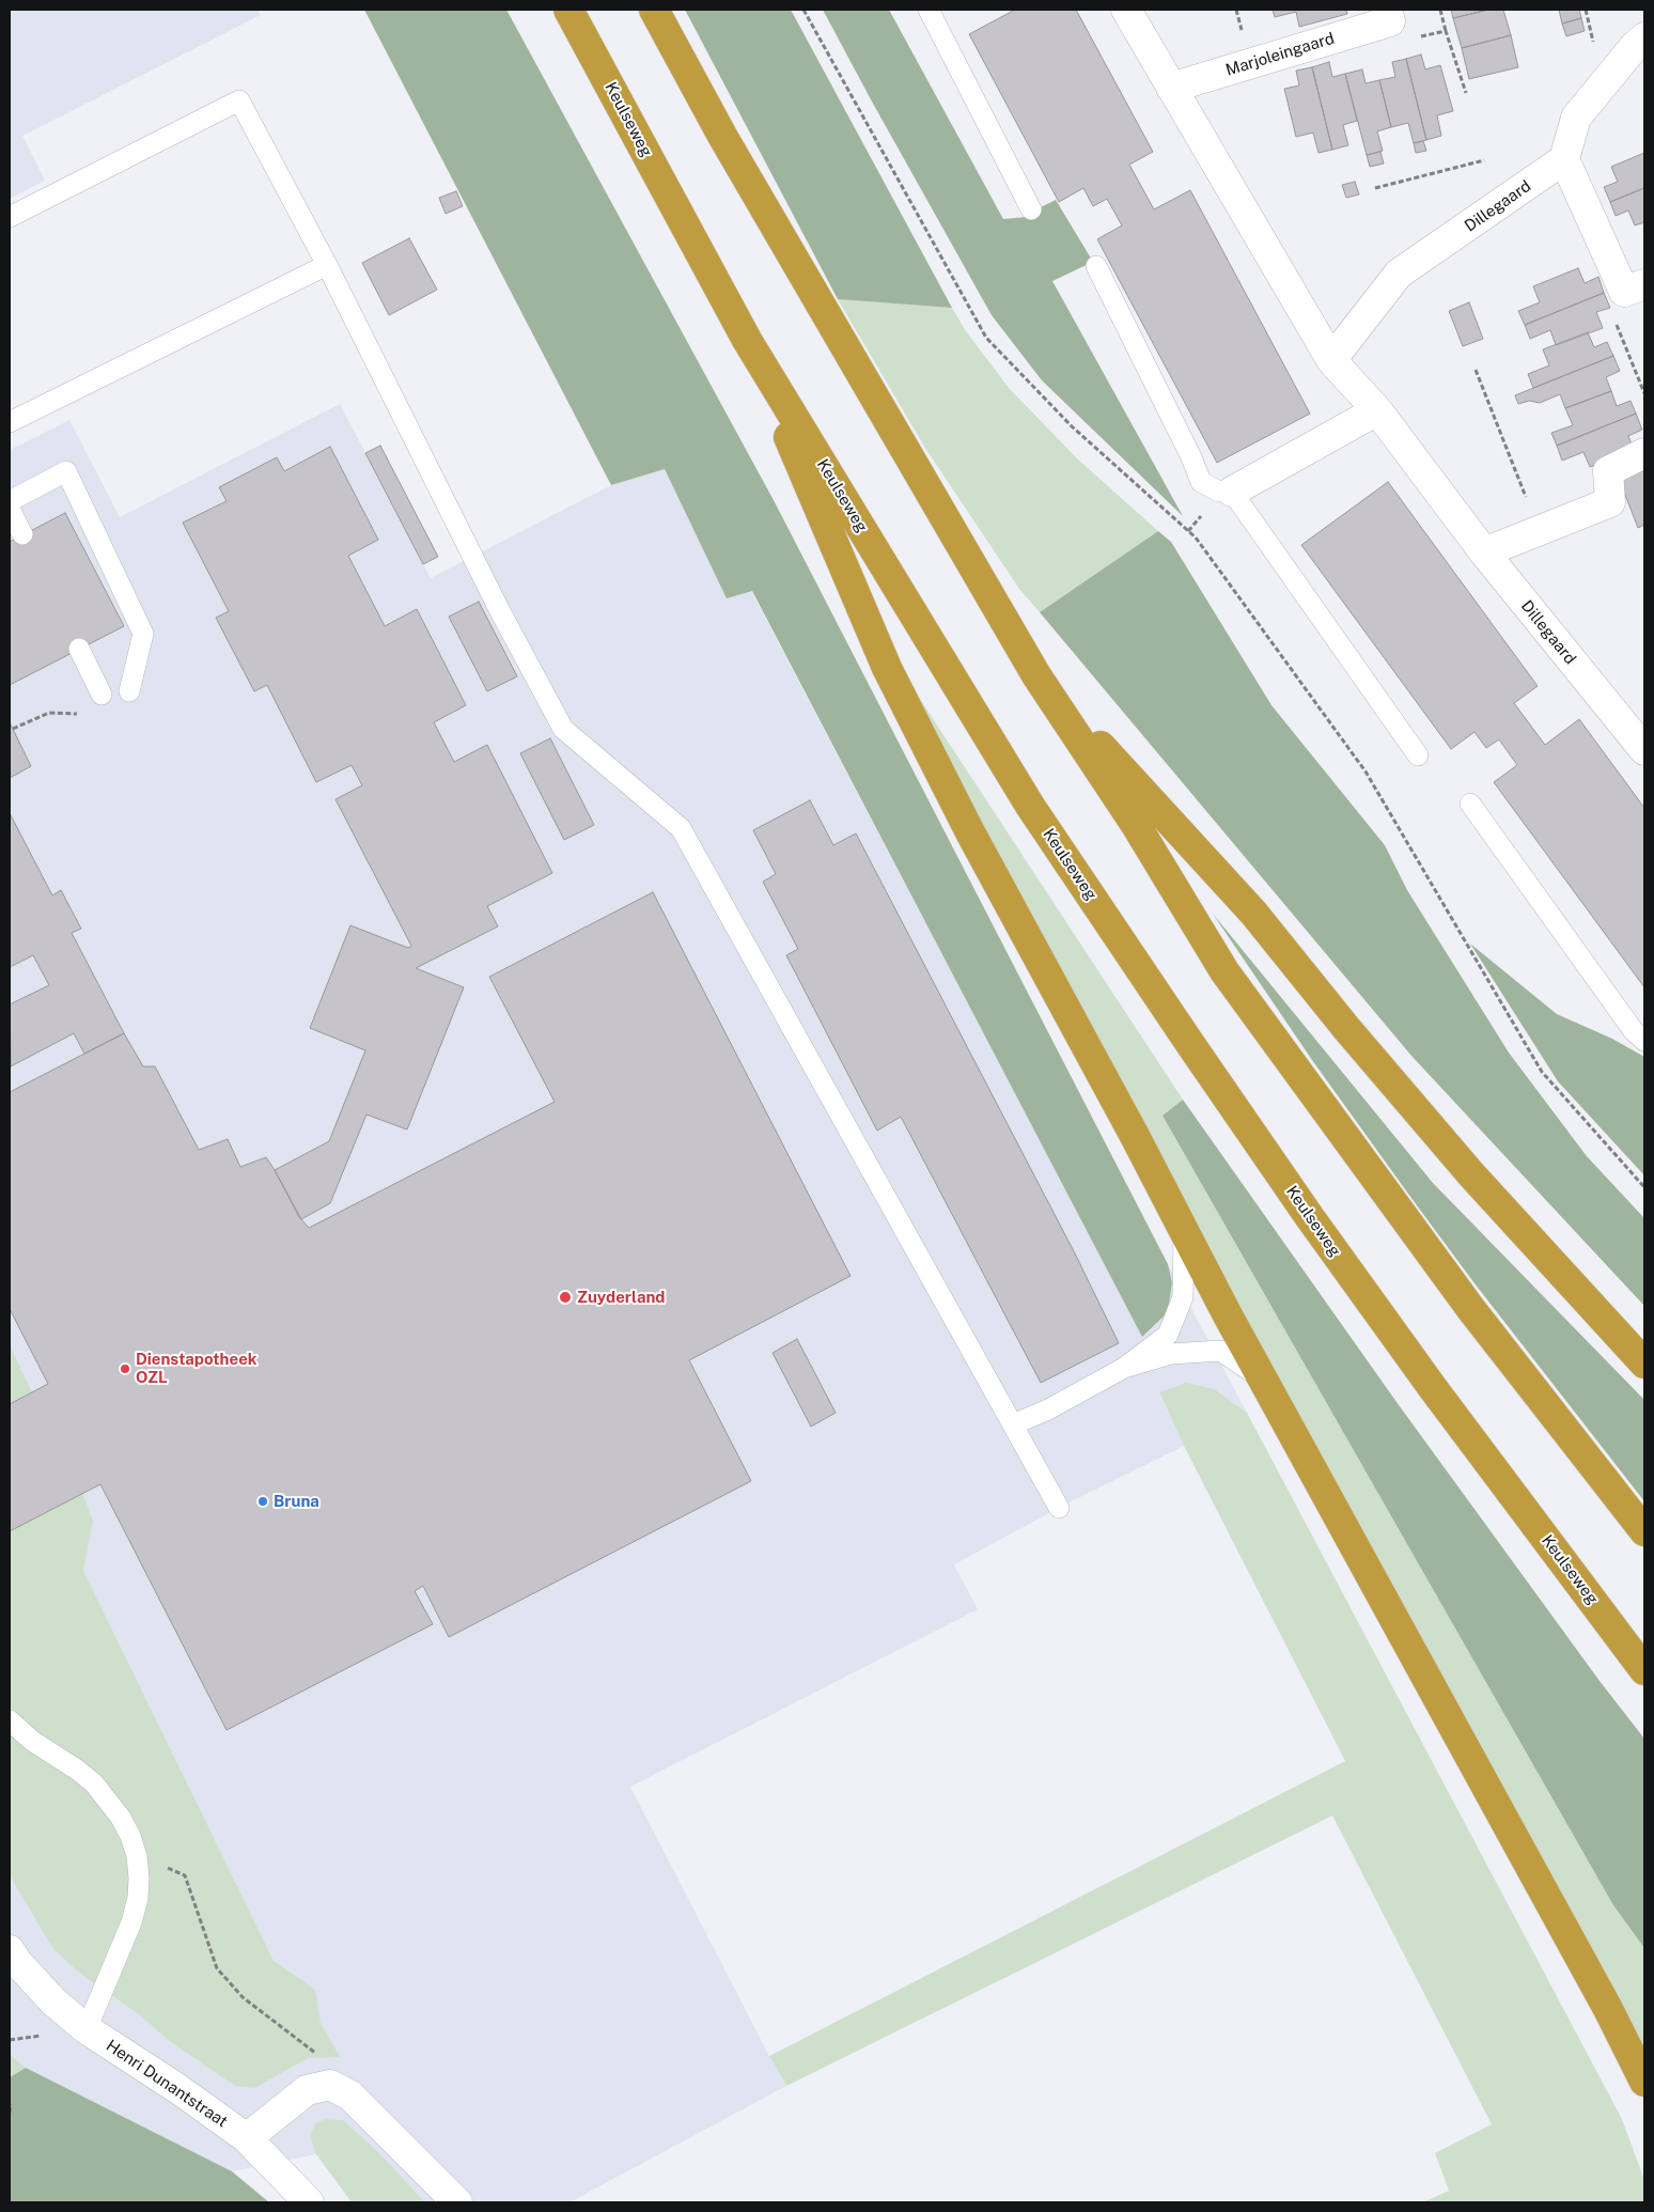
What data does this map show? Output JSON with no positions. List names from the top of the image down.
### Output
{
  "streets": {
    "highway": ["Keulseweg"],
    "street": ["Marjoleingaard", "Dillegaard", "Henri Dunantstraat"]
  },
  "crossings": [
    ["Marjoleingaard", "Dillegaard"]
  ],
  "places": ["Zuyderland", "Dienstapotheek OZL", "Bruna"]
}
